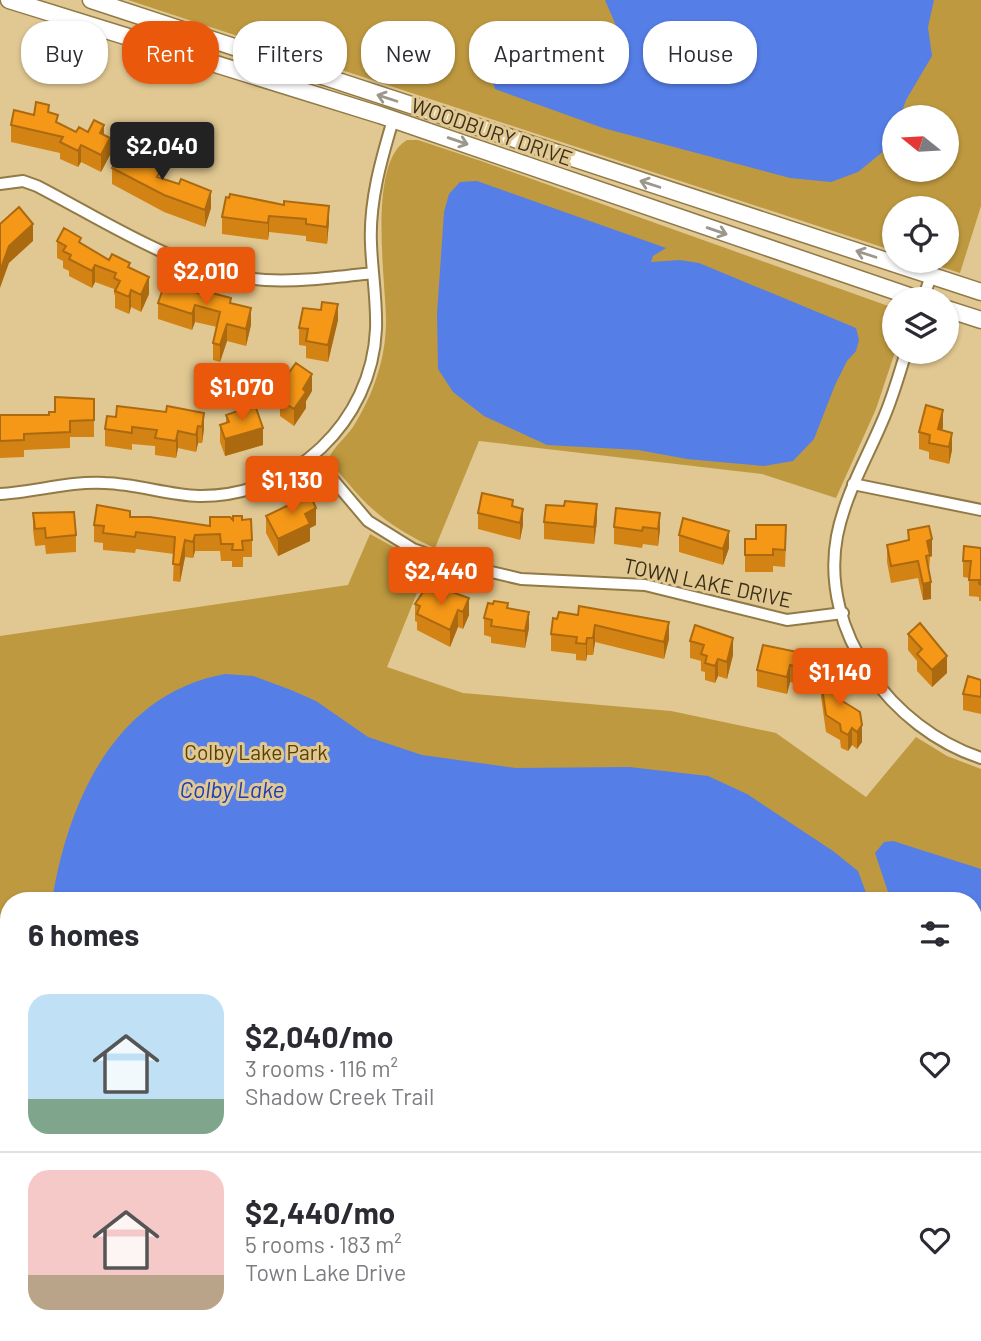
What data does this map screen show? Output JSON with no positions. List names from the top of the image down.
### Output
{
  "streets": {
    "main road": ["WOODBURY DRIVE"],
    "street": ["TOWN LAKE DRIVE"]
  },
  "water": ["Colby Lake"],
  "parks": ["Colby Lake Park"],
  "north": "left",
  "page": {
    "chip": [
      "Buy",
      "Rent",
      "Filters",
      "New",
      "Apartment",
      "House"
    ],
    "price": [
      "$2,040",
      "$2,010",
      "$1,070",
      "$1,130",
      "$2,440",
      "$1,140"
    ],
    "heading": "6 homes",
    "list": [
      {
        "name": "$2,040/mo",
        "note": "3 rooms · 116 m² · Shadow Creek Trail"
      },
      {
        "name": "$2,440/mo",
        "note": "5 rooms · 183 m² · Town Lake Drive"
      }
    ]
  }
}
